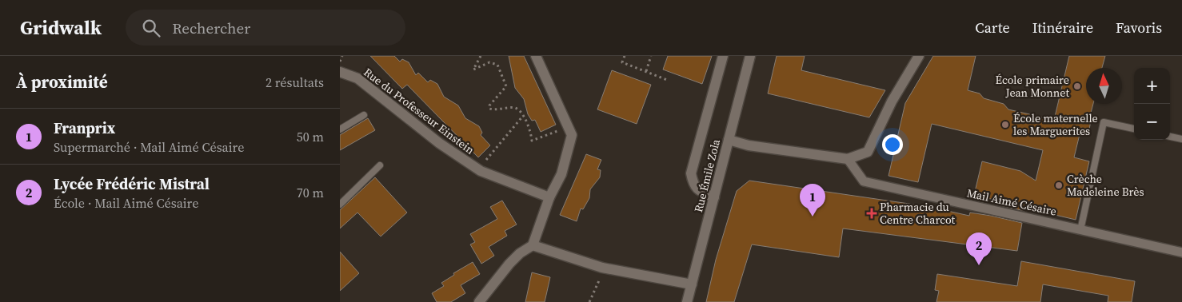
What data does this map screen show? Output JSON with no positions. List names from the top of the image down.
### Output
{
  "streets": {
    "street": ["Rue du Professeur Einstein", "Rue Émile Zola", "Mail Aimé Césaire"]
  },
  "places": {
    "other": ["École primaire Jean Monnet", "École maternelle les Marguerites", "Crèche Madeleine Brès"],
    "health": ["Pharmacie du Centre Charcot"]
  },
  "north": "top",
  "page": {
    "header": "Gridwalk",
    "search": "Rechercher",
    "nav": ["Carte", "Itinéraire", "Favoris"],
    "heading": ["À proximité", "2 résultats"],
    "map_buttons": ["+", "−"],
    "list": [
      {
        "mark": "1",
        "name": "Franprix",
        "note": "Supermarché · Mail Aimé Césaire",
        "value": "50 m"
      },
      {
        "mark": "2",
        "name": "Lycée Frédéric Mistral",
        "note": "École · Mail Aimé Césaire",
        "value": "70 m"
      }
    ],
    "pins": ["1", "2"]
  }
}
